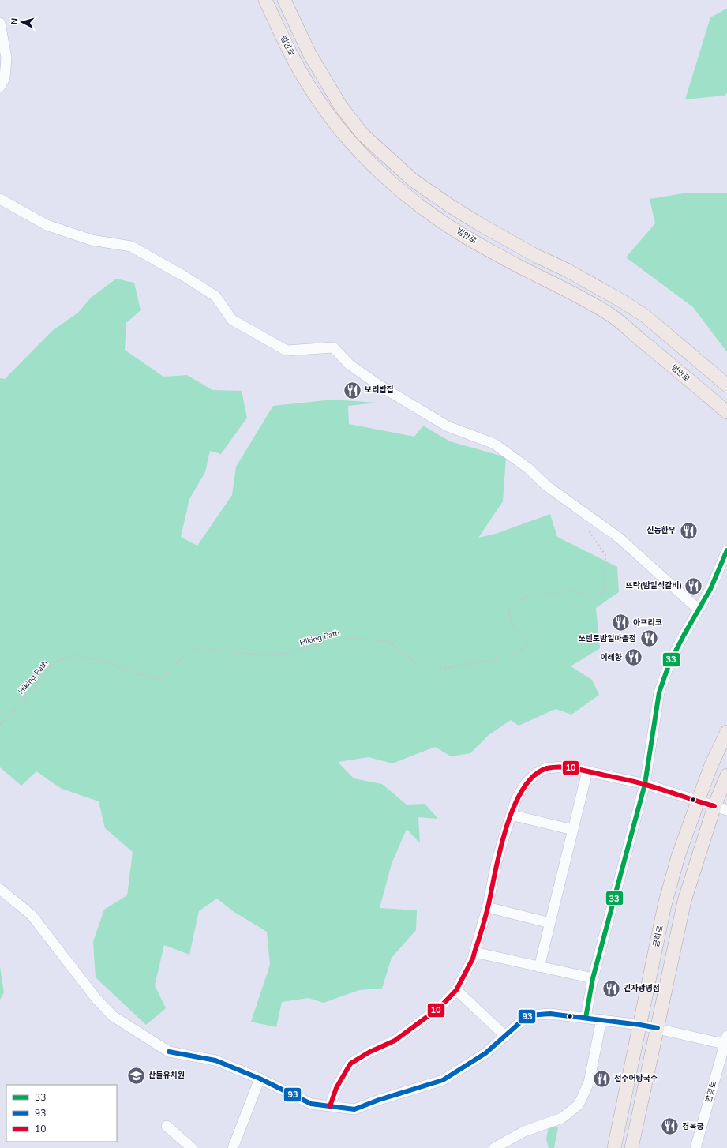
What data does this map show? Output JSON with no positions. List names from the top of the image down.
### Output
{
  "streets": {
    "main road": ["범안로", "금하로"],
    "street": ["밤일로"],
    "path": ["Hiking Path"]
  },
  "places": {
    "restaurant": [
      "보리밥집",
      "신농한우",
      "뜨락(밤일석갈비)",
      "아프리코",
      "쏘렌토밤일마을점",
      "이레향",
      "긴자광명점",
      "전주어탕국수",
      "경복궁"
    ],
    "school or university": ["산들유치원"]
  },
  "lines": ["transit line 33", "transit line 10", "transit line 93"],
  "legend": ["33", "93", "10"],
  "north": "left"
}
